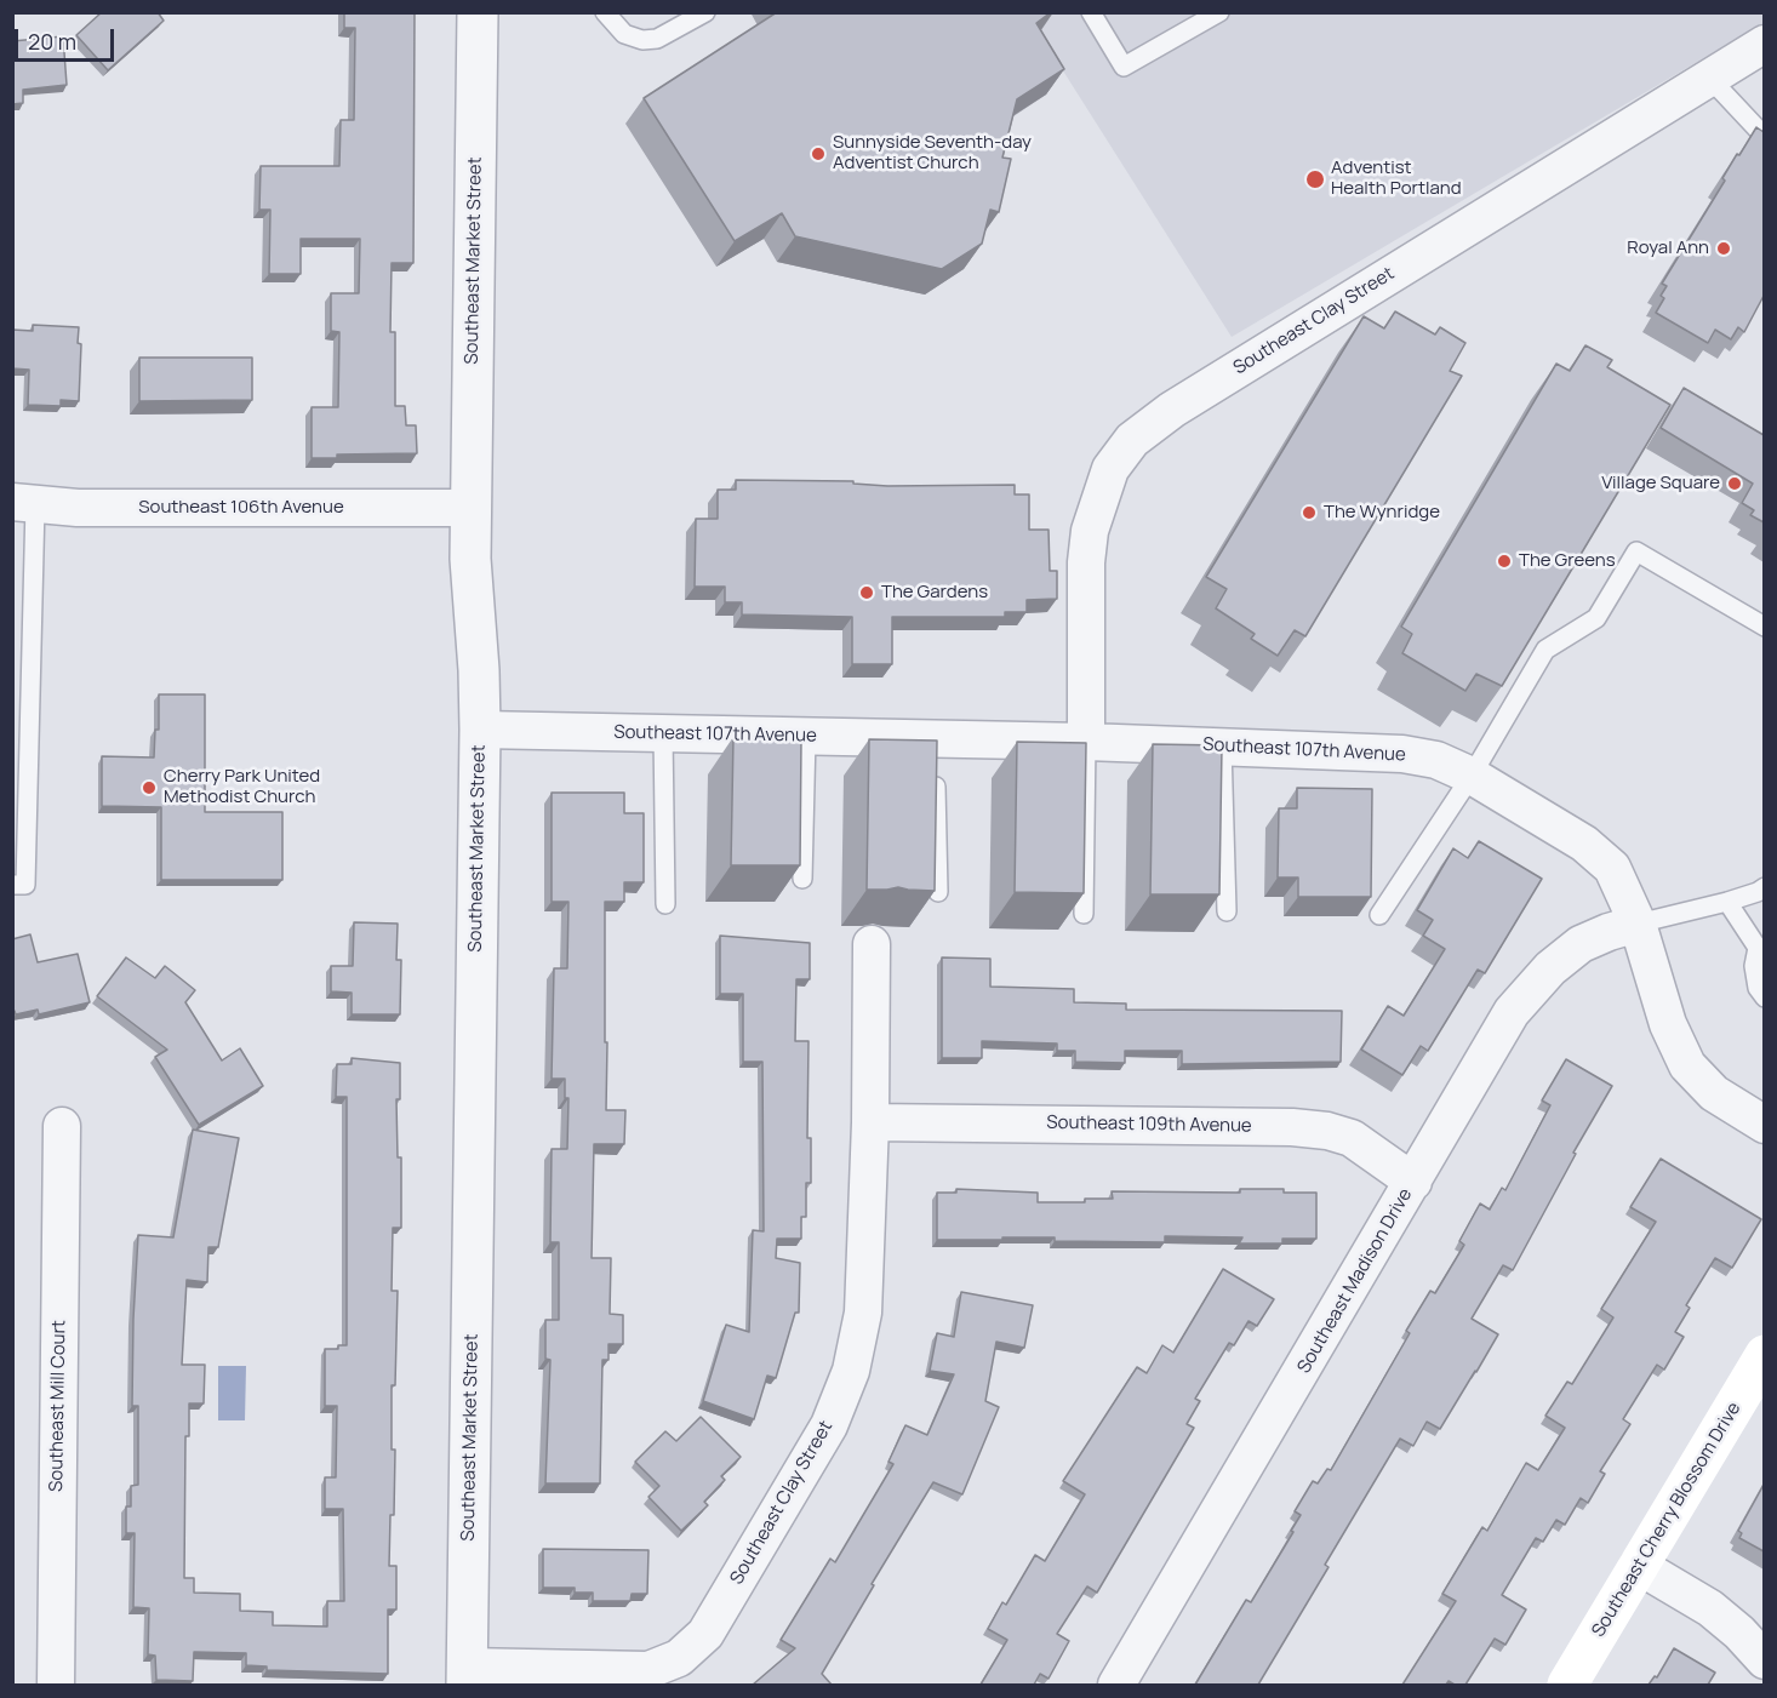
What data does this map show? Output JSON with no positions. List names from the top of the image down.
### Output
{
  "streets": {
    "main road": ["Southeast Cherry Blossom Drive"],
    "street": [
      "Southeast Market Street",
      "Southeast Clay Street",
      "Southeast 106th Avenue",
      "Southeast 107th Avenue",
      "Southeast 109th Avenue",
      "Southeast Madison Drive",
      "Southeast Mill Court"
    ]
  },
  "crossings": [
    ["Southeast Market Street", "Southeast Clay Street"],
    ["Southeast Market Street", "Southeast 106th Avenue"],
    ["Southeast Market Street", "Southeast 107th Avenue"],
    ["Southeast Clay Street", "Southeast 107th Avenue"],
    ["Southeast Clay Street", "Southeast 109th Avenue"],
    ["Southeast 107th Avenue", "Southeast Madison Drive"],
    ["Southeast 109th Avenue", "Southeast Madison Drive"]
  ],
  "places": [
    "Sunnyside Seventh-day Adventist Church",
    "Adventist Health Portland",
    "Royal Ann",
    "Village Square",
    "The Wynridge",
    "The Greens",
    "The Gardens",
    "Cherry Park United Methodist Church"
  ],
  "scale_bar": "20 m"
}
